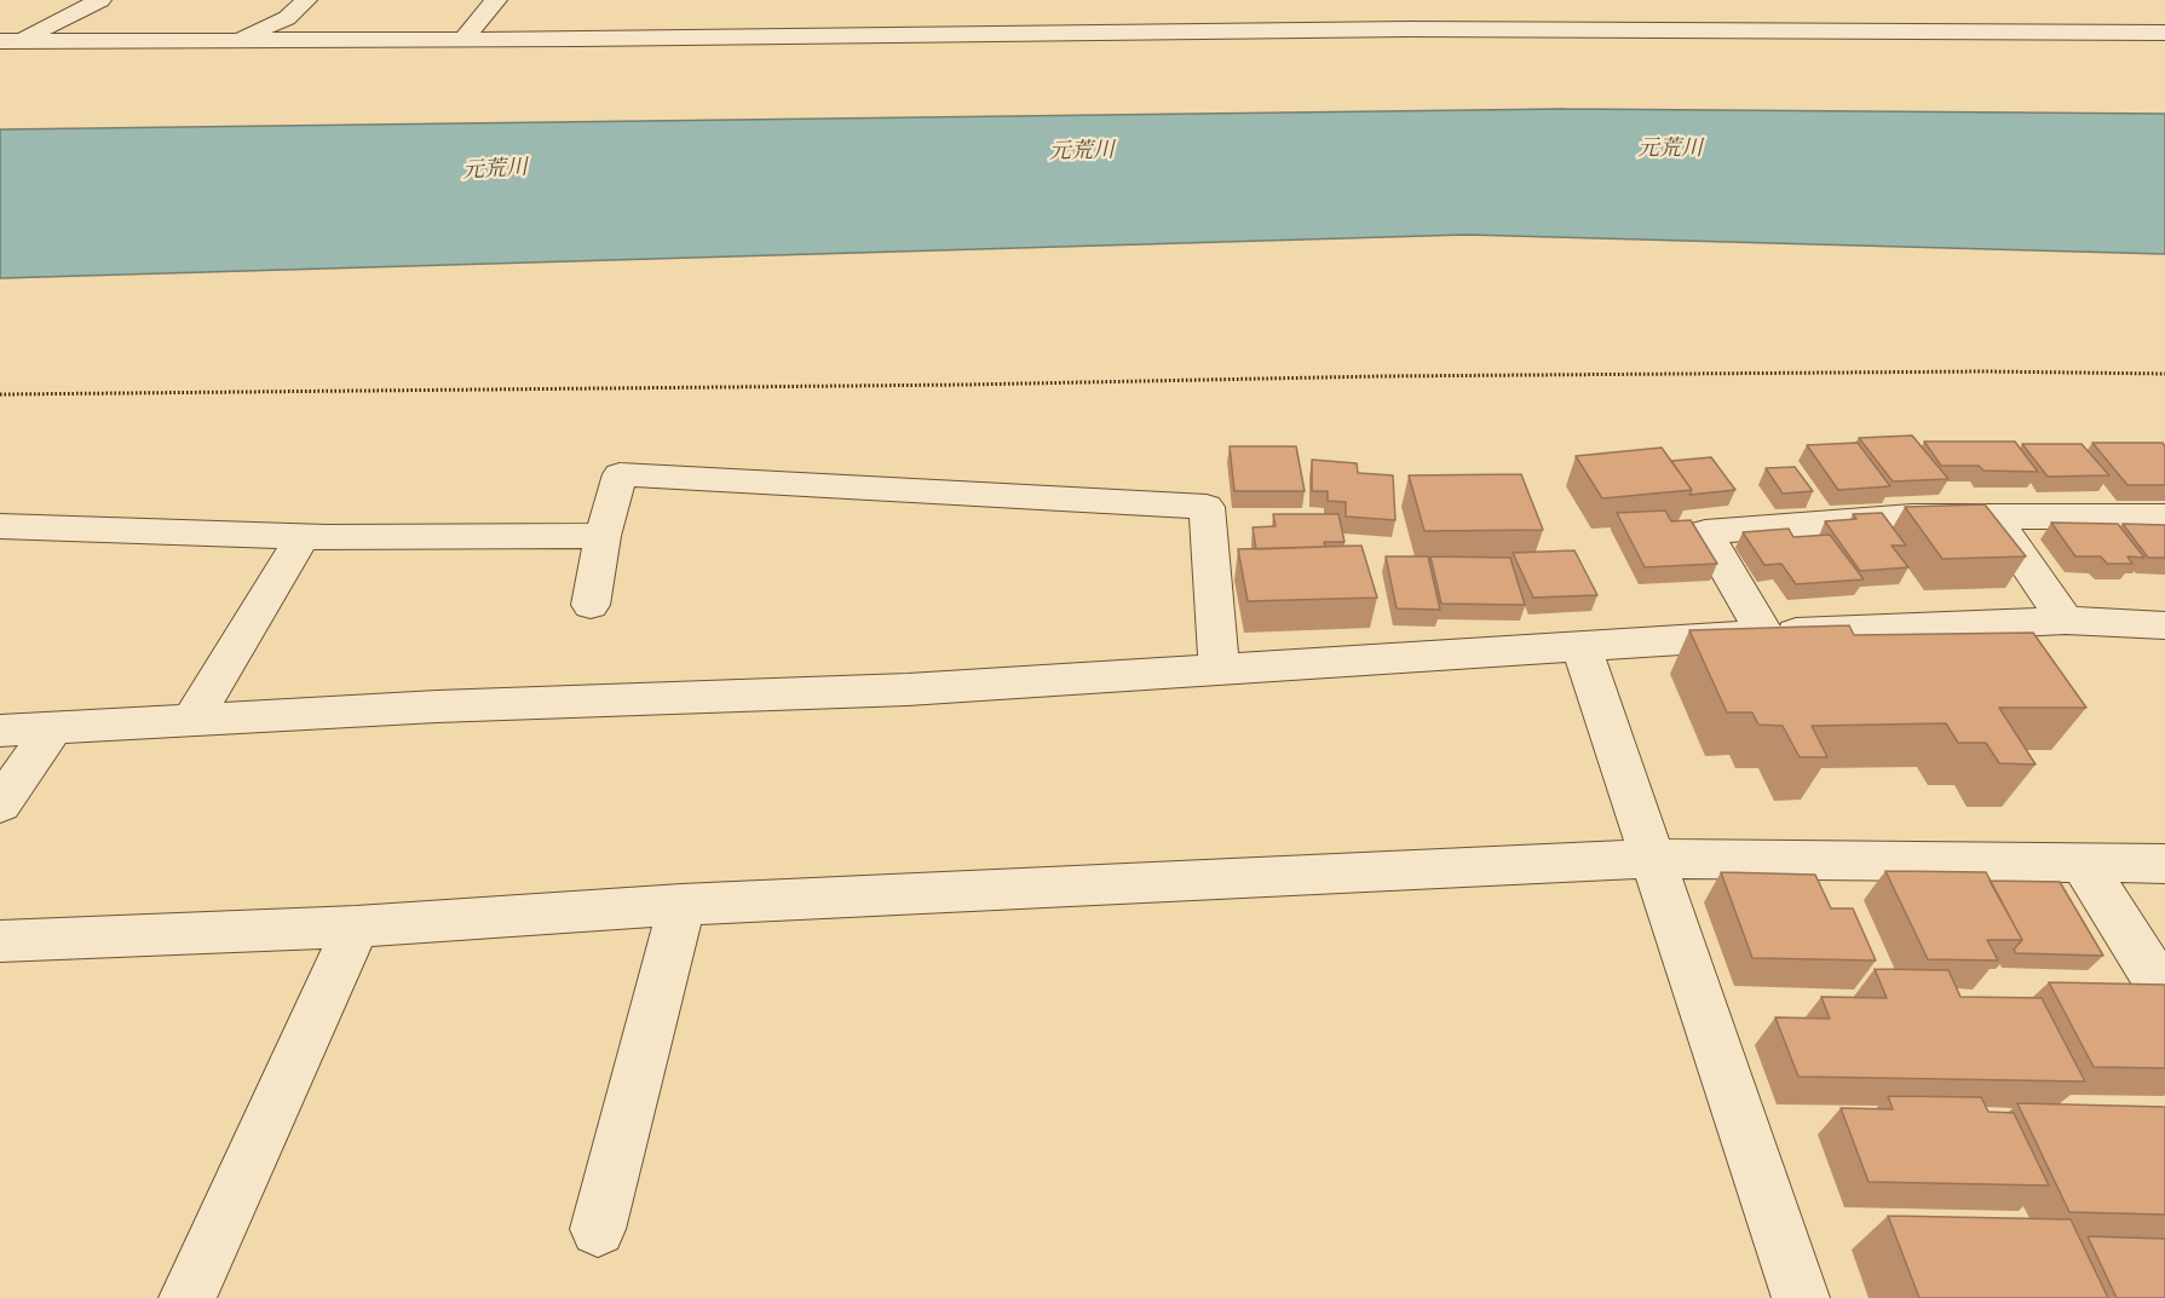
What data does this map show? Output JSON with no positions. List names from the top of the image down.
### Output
{
  "water": ["元荒川"]
}
